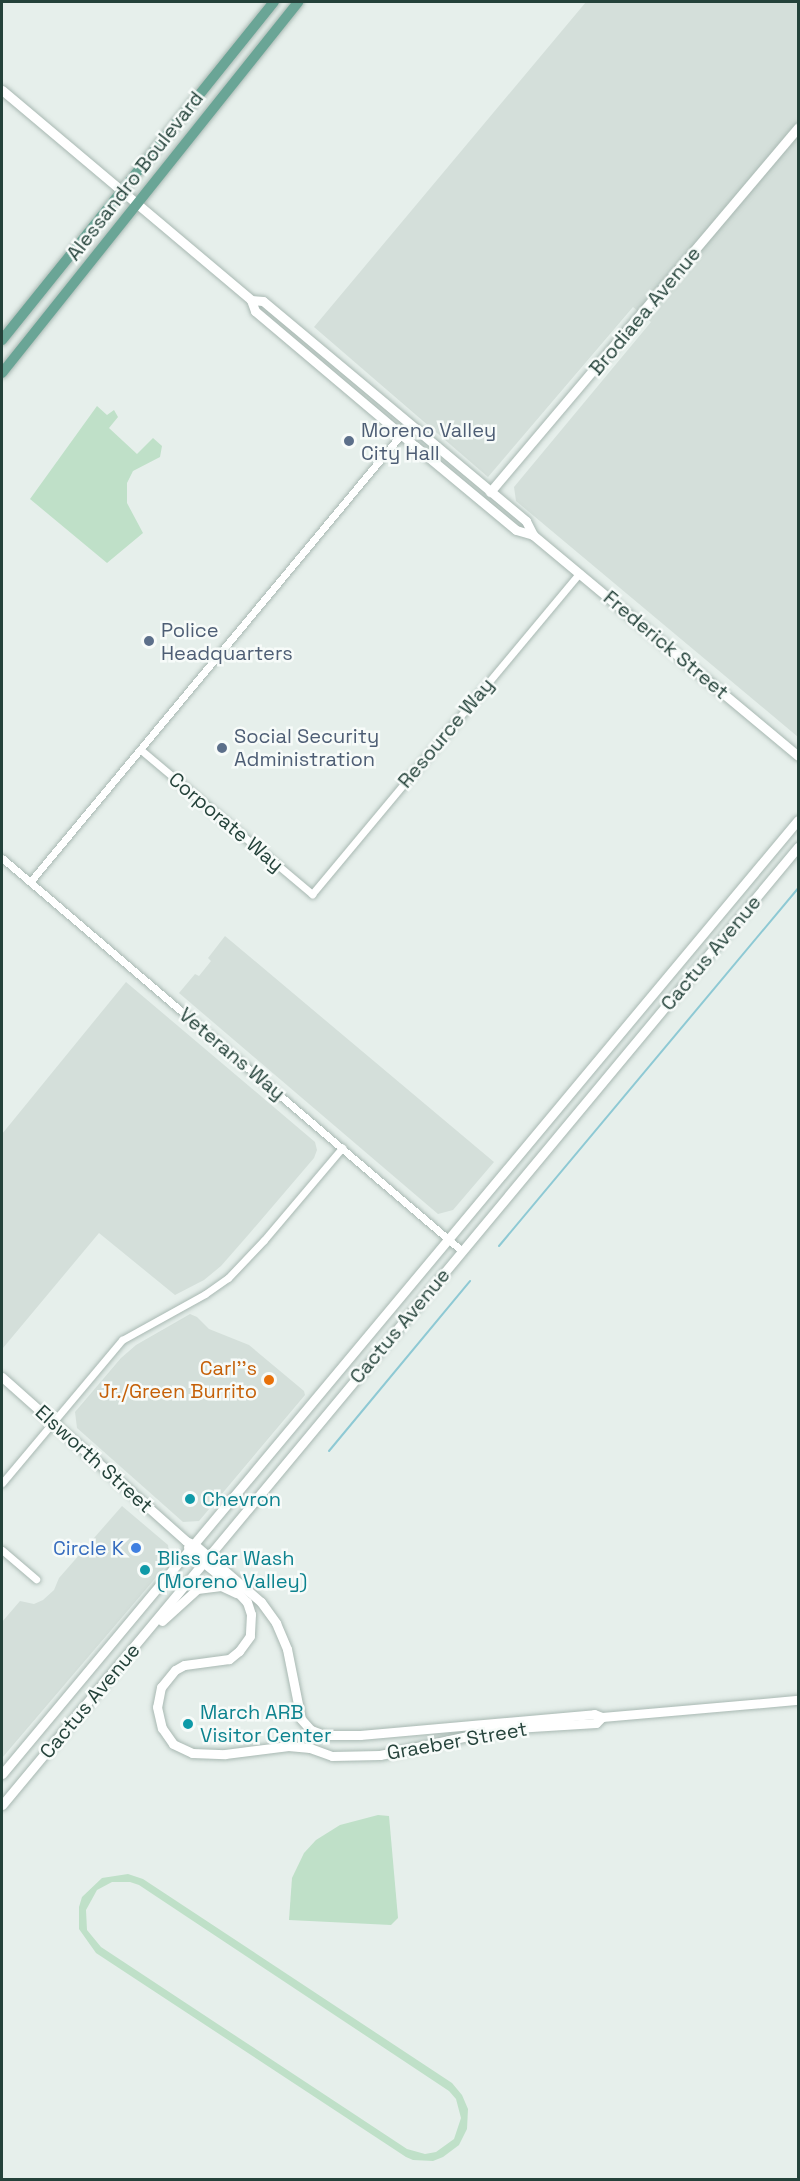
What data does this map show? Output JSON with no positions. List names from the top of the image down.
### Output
{
  "streets": {
    "main road": [
      "Alessandro Boulevard",
      "Brodiaea Avenue",
      "Frederick Street",
      "Cactus Avenue",
      "Elsworth Street",
      "Graeber Street"
    ],
    "street": ["Resource Way", "Corporate Way", "Veterans Way"]
  },
  "crossings": [
    ["Alessandro Boulevard", "Frederick Street"],
    ["Brodiaea Avenue", "Frederick Street"],
    ["Frederick Street", "Resource Way"],
    ["Resource Way", "Corporate Way"],
    ["Cactus Avenue", "Veterans Way"],
    ["Cactus Avenue", "Elsworth Street"],
    ["Cactus Avenue", "Graeber Street"],
    ["Elsworth Street", "Graeber Street"]
  ],
  "places": [
    "Moreno Valley City Hall",
    "Police Headquarters",
    "Social Security Administration",
    "Carl''s Jr./Green Burrito",
    "Chevron",
    "Circle K",
    "Bliss Car Wash (Moreno Valley)",
    "March ARB Visitor Center"
  ]
}
